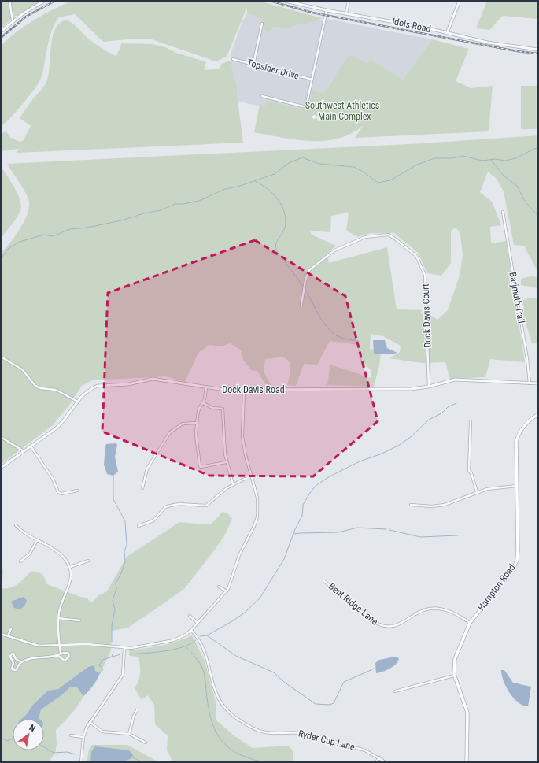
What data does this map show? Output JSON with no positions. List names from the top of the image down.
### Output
{
  "streets": {
    "main road": ["Hampton Road"],
    "street": [
      "Idols Road",
      "Topsider Drive",
      "Barjmuth Trail",
      "Dock Davis Court",
      "Dock Davis Road",
      "Bent Ridge Lane",
      "Ryder Cup Lane"
    ]
  },
  "crossings": [
    ["Barjmuth Trail", "Dock Davis Road"],
    ["Dock Davis Court", "Dock Davis Road"],
    ["Hampton Road", "Bent Ridge Lane"]
  ],
  "parks": ["Southwest Athletics - Main Complex"],
  "north": "top right"
}
